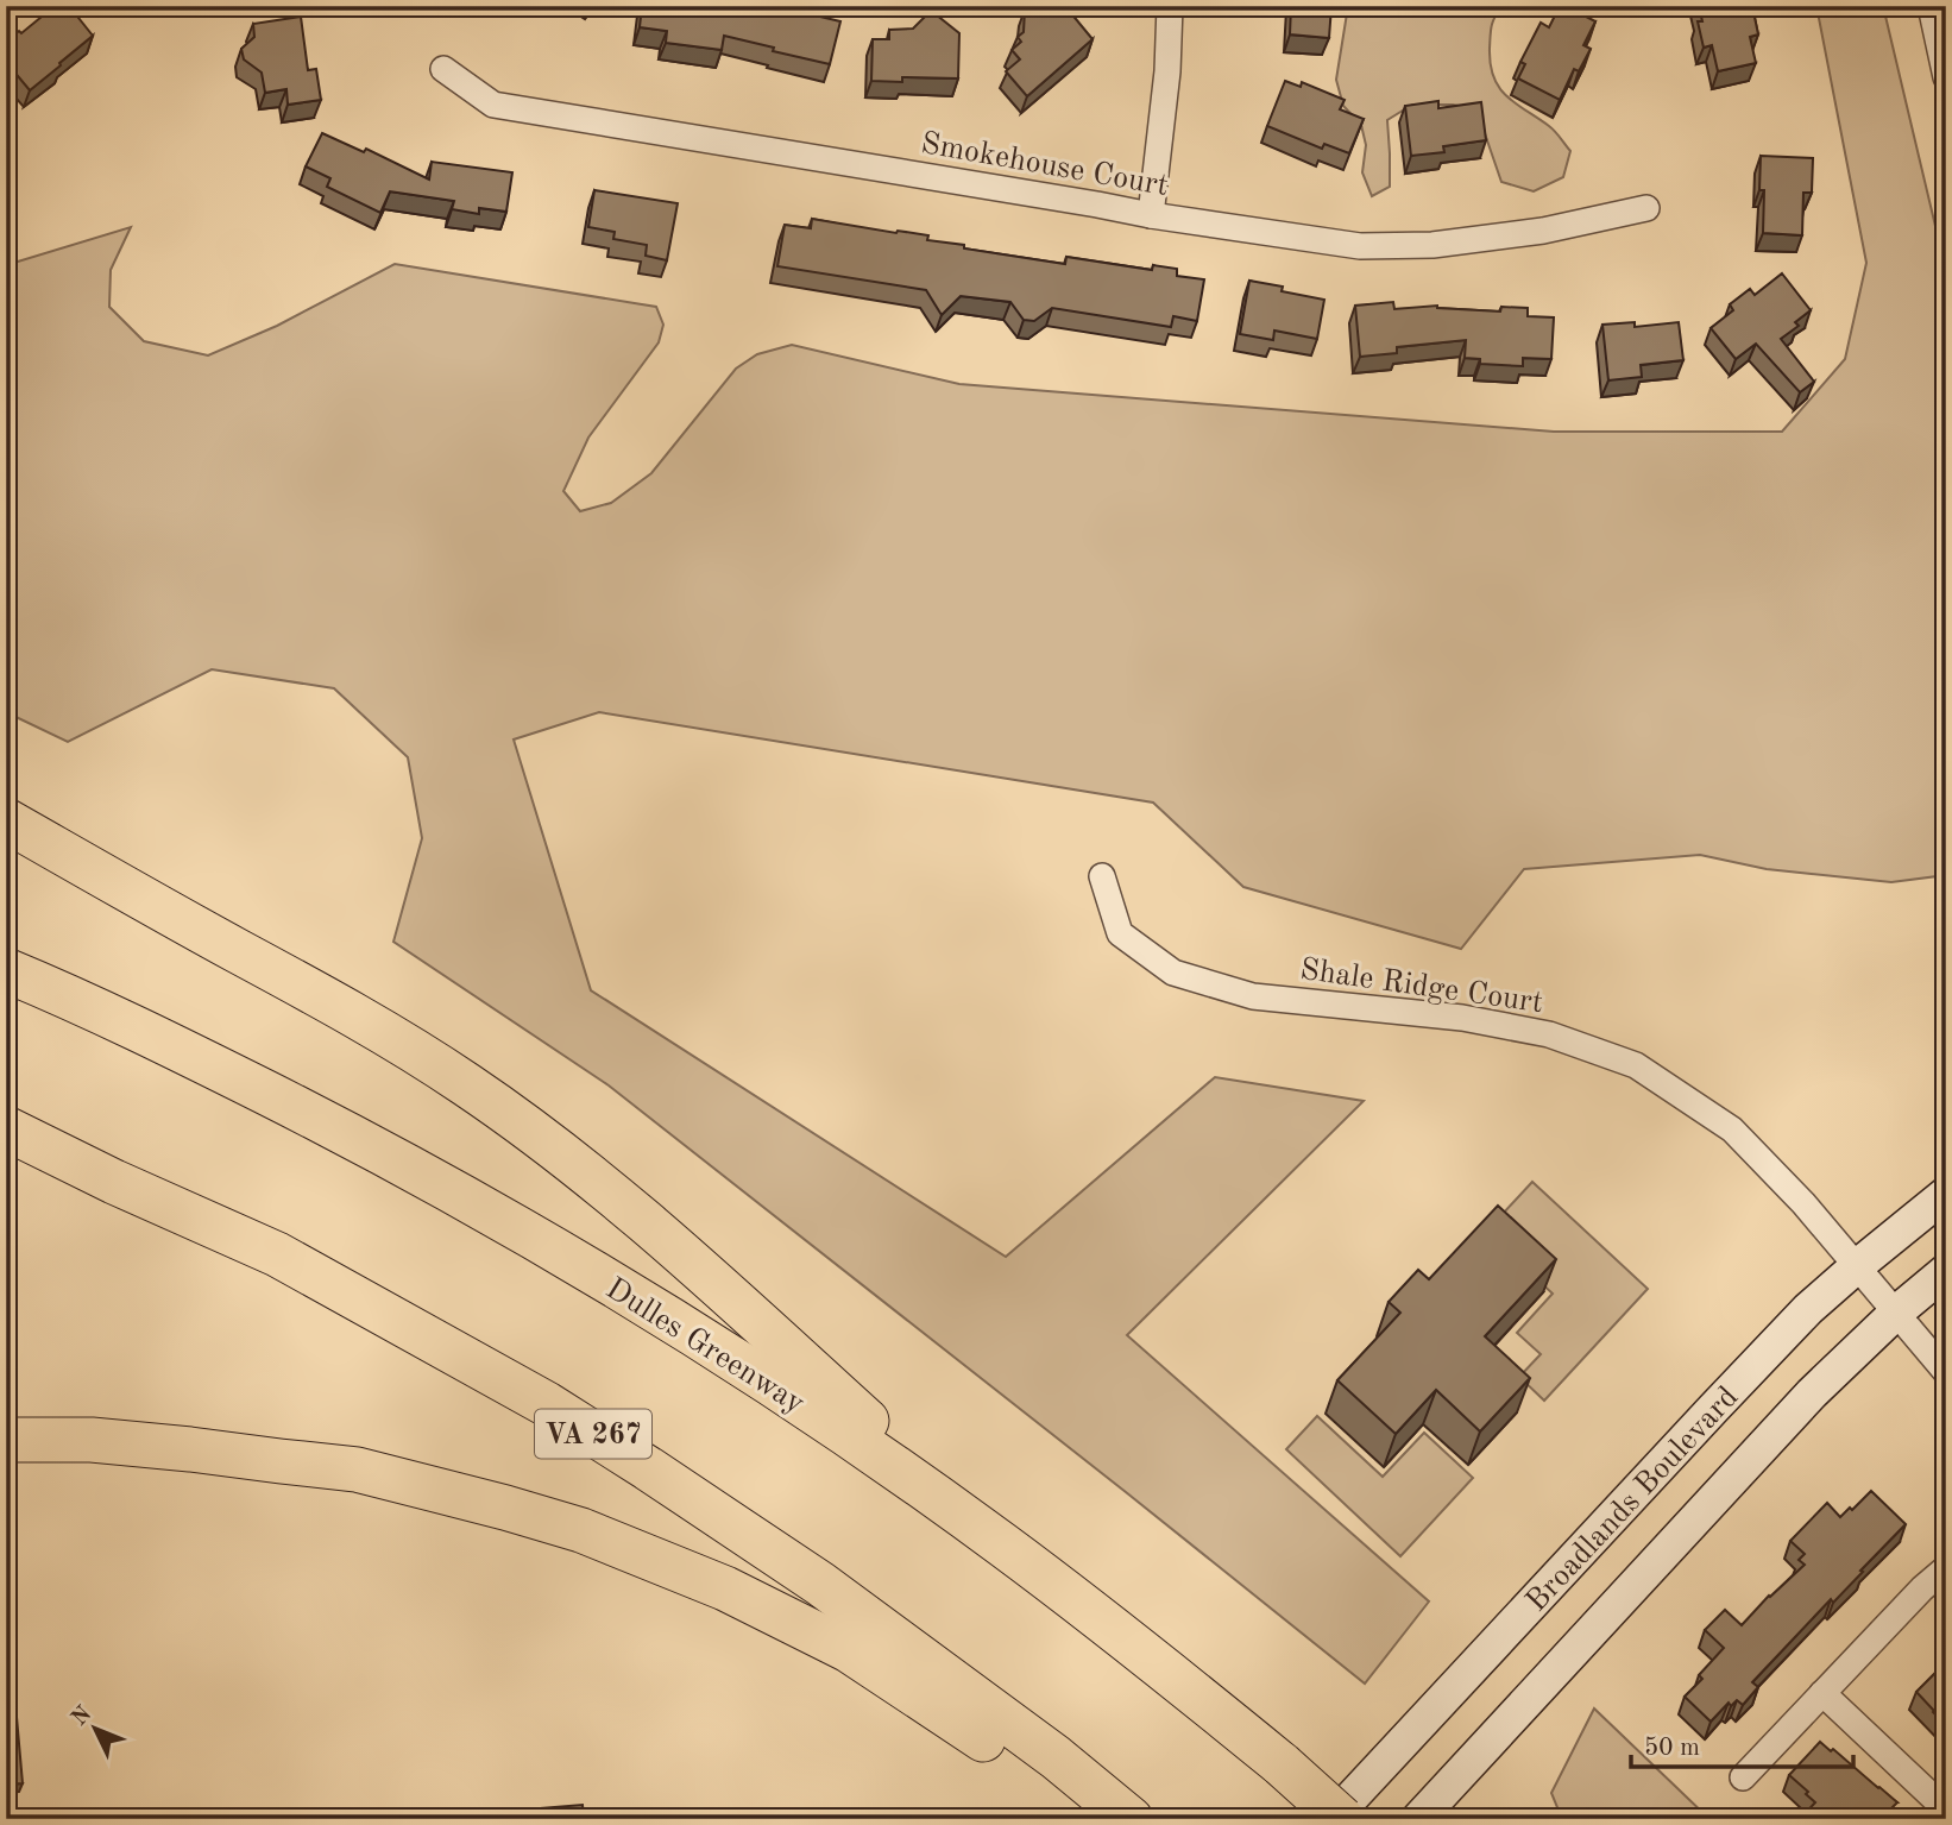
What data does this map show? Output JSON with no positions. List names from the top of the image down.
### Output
{
  "streets": {
    "highway": ["Dulles Greenway", "VA 267"],
    "main road": ["Broadlands Boulevard"],
    "street": ["Smokehouse Court", "Shale Ridge Court"]
  },
  "crossings": [
    ["Shale Ridge Court", "Broadlands Boulevard"]
  ],
  "scale_bar": "50 m",
  "north": "top left"
}
